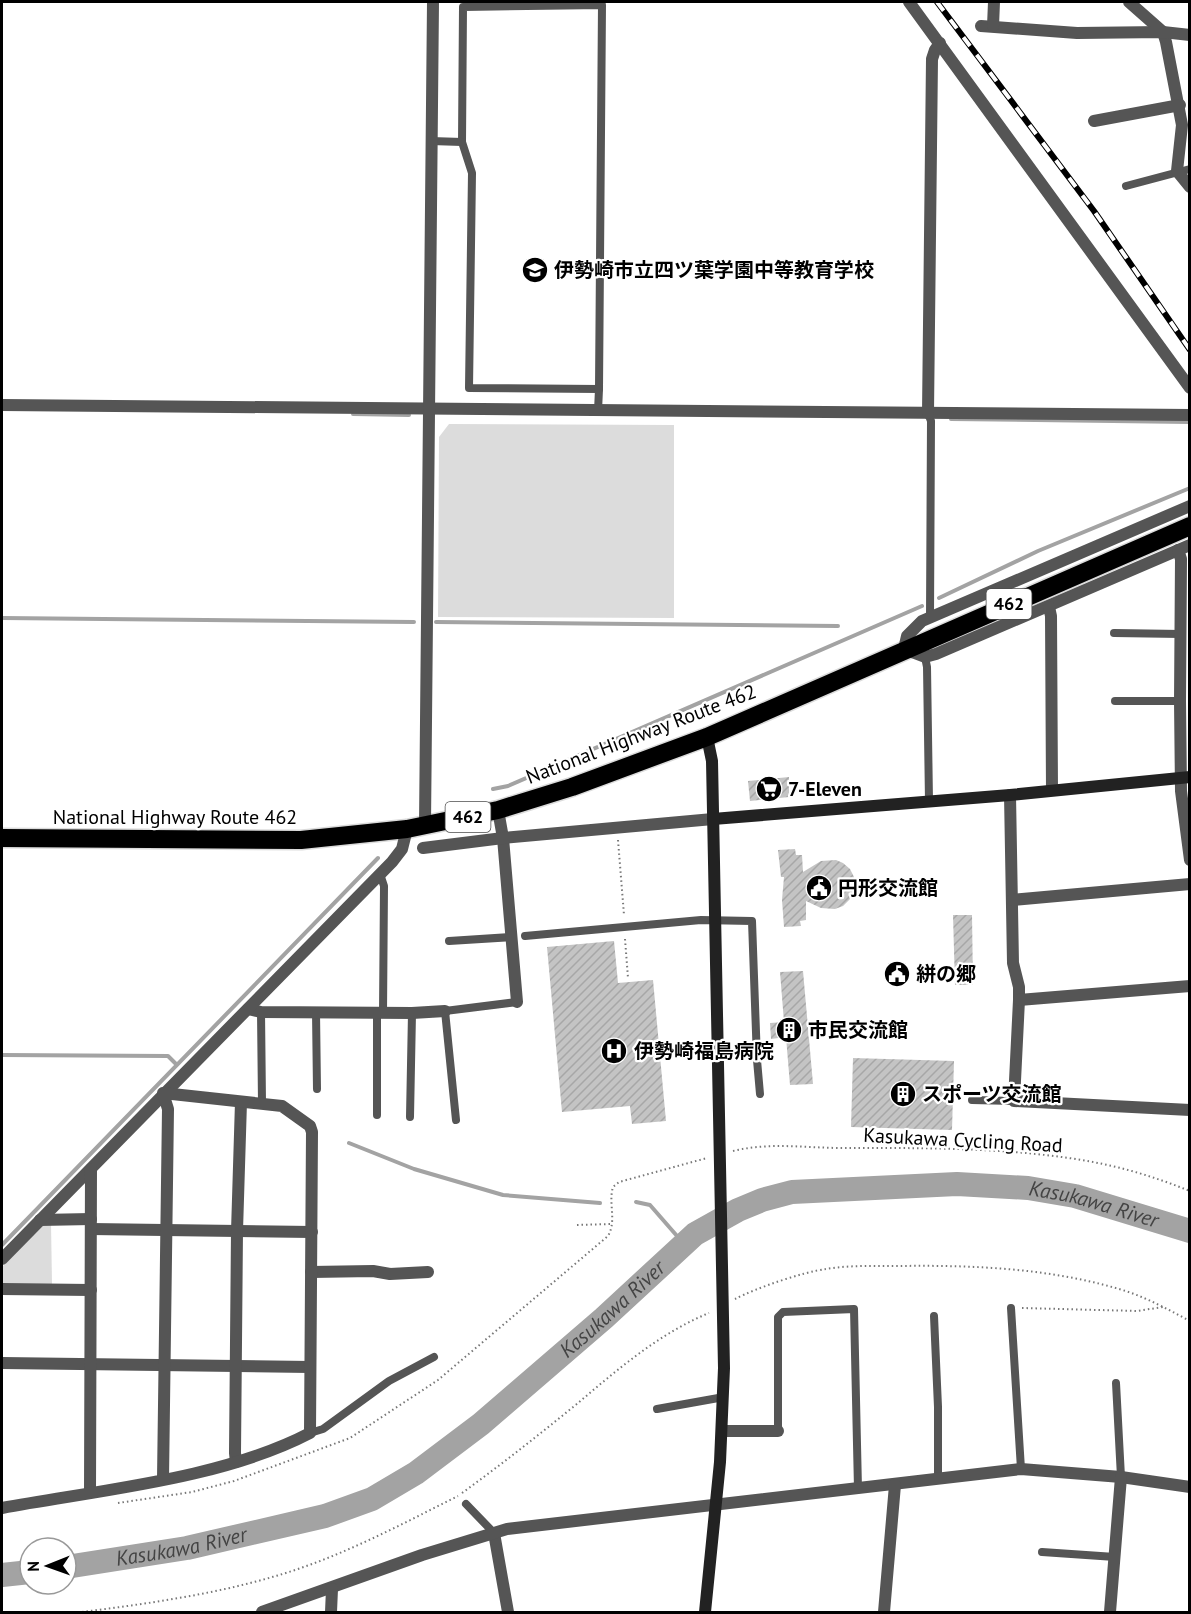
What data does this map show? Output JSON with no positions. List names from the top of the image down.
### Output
{
  "streets": {
    "highway": ["462", "National Highway Route 462"],
    "path": ["Kasukawa Cycling Road"]
  },
  "water": ["Kasukawa River"],
  "places": {
    "school or university": ["伊勢崎市立四ツ葉学園中等教育学校"],
    "supermarket": ["7-Eleven"],
    "public building": ["円形交流館", "絣の郷"],
    "building": ["市民交流館", "スポーツ交流館"],
    "hospital": ["伊勢崎福島病院"]
  },
  "north": "left"
}
